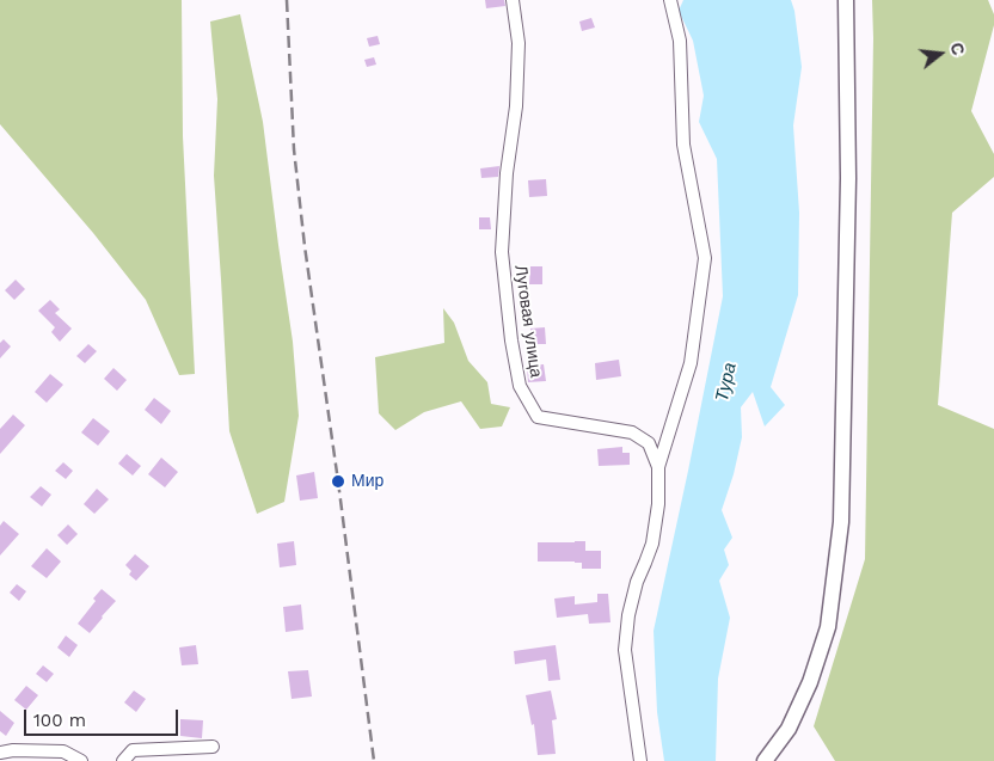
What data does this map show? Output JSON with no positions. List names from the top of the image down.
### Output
{
  "streets": {
    "street": ["Луговая улица"]
  },
  "water": ["Тура"],
  "places": ["Мир"],
  "scale_bar": "100 m",
  "north": "right"
}
